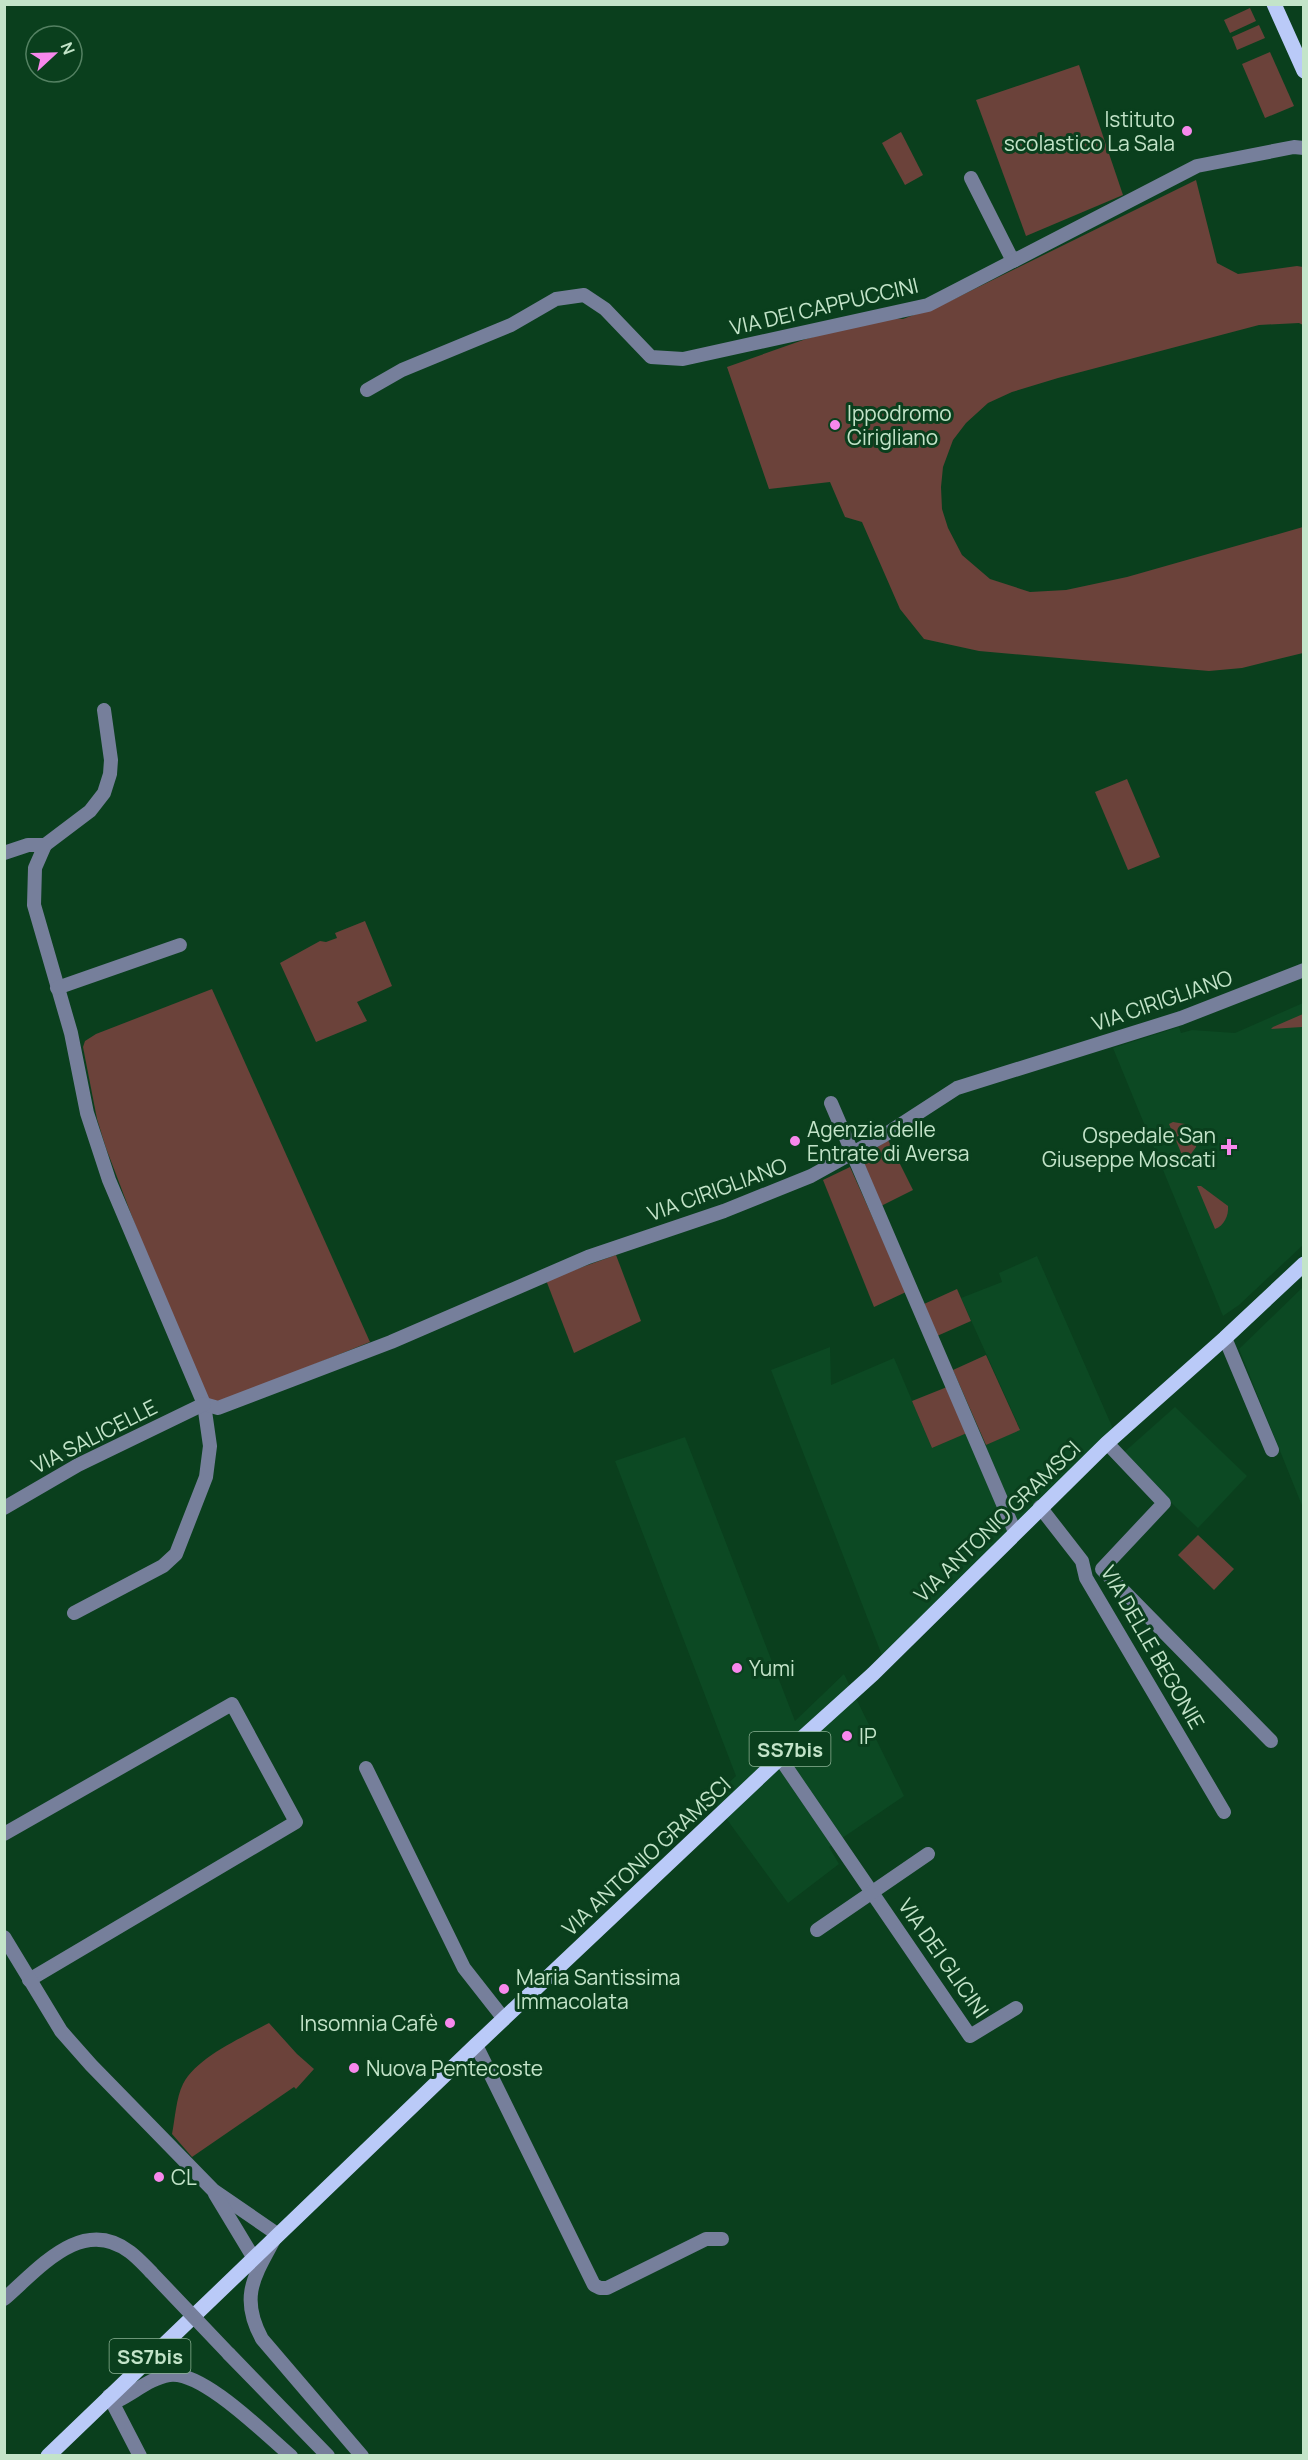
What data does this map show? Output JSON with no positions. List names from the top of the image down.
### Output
{
  "streets": {
    "main road": ["VIA ANTONIO GRAMSCI", "SS7bis"],
    "street": [
      "VIA DEI CAPPUCCINI",
      "VIA CIRIGLIANO",
      "VIA SALICELLE",
      "VIA DELLE BEGONIE",
      "VIA DEI GLICINI"
    ]
  },
  "crossings": [
    ["VIA CIRIGLIANO", "VIA SALICELLE"],
    ["VIA ANTONIO GRAMSCI", "VIA DELLE BEGONIE"],
    ["VIA ANTONIO GRAMSCI", "SS7bis"],
    ["VIA ANTONIO GRAMSCI", "VIA DEI GLICINI"]
  ],
  "places": {
    "other": [
      "Istituto scolastico La Sala",
      "Ippodromo Cirigliano",
      "Agenzia delle Entrate di Aversa",
      "Yumi",
      "IP",
      "Maria Santissima Immacolata",
      "Insomnia Cafè",
      "Nuova Pentecoste",
      "CL"
    ],
    "health": ["Ospedale San Giuseppe Moscati"]
  },
  "north": "right"
}
